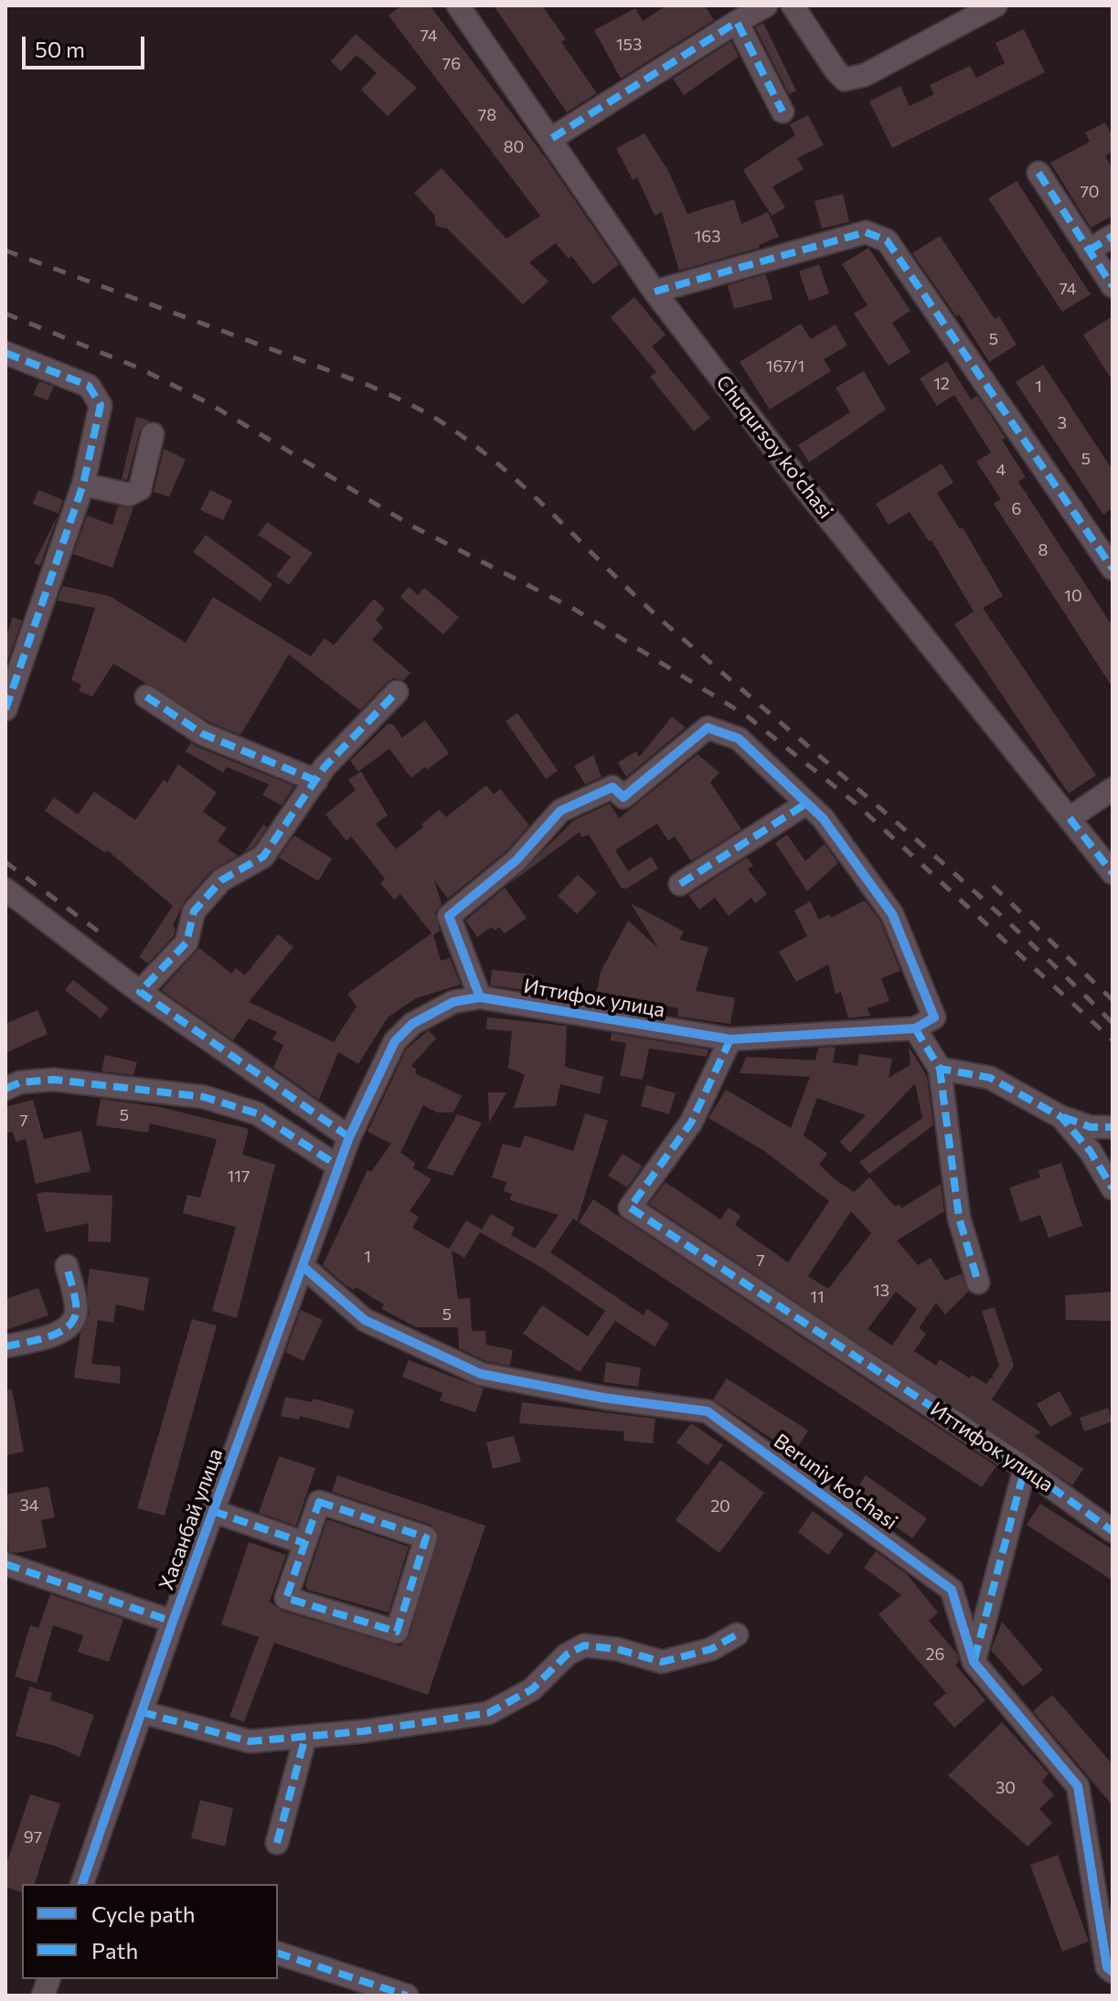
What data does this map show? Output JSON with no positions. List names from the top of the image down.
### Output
{
  "streets": {
    "street": [
      "Chuqursoy ko'chasi",
      "Иттифок улица",
      "Beruniy ko'chasi",
      "Хасанбай улица"
    ]
  },
  "crossings": [
    ["Иттифок улица", "Хасанбай улица"],
    ["Beruniy ko'chasi", "Хасанбай улица"]
  ],
  "house_numbers": [
    "74",
    "153",
    "76",
    "78",
    "80",
    "70",
    "163",
    "74",
    "5",
    "167/1",
    "12",
    "1",
    "3",
    "5",
    "4",
    "6",
    "8",
    "10",
    "5",
    "7",
    "117",
    "1",
    "7",
    "13",
    "11",
    "5",
    "34",
    "20",
    "26",
    "30",
    "97"
  ],
  "legend": ["Cycle path", "Path"],
  "scale_bar": "50 m"
}
